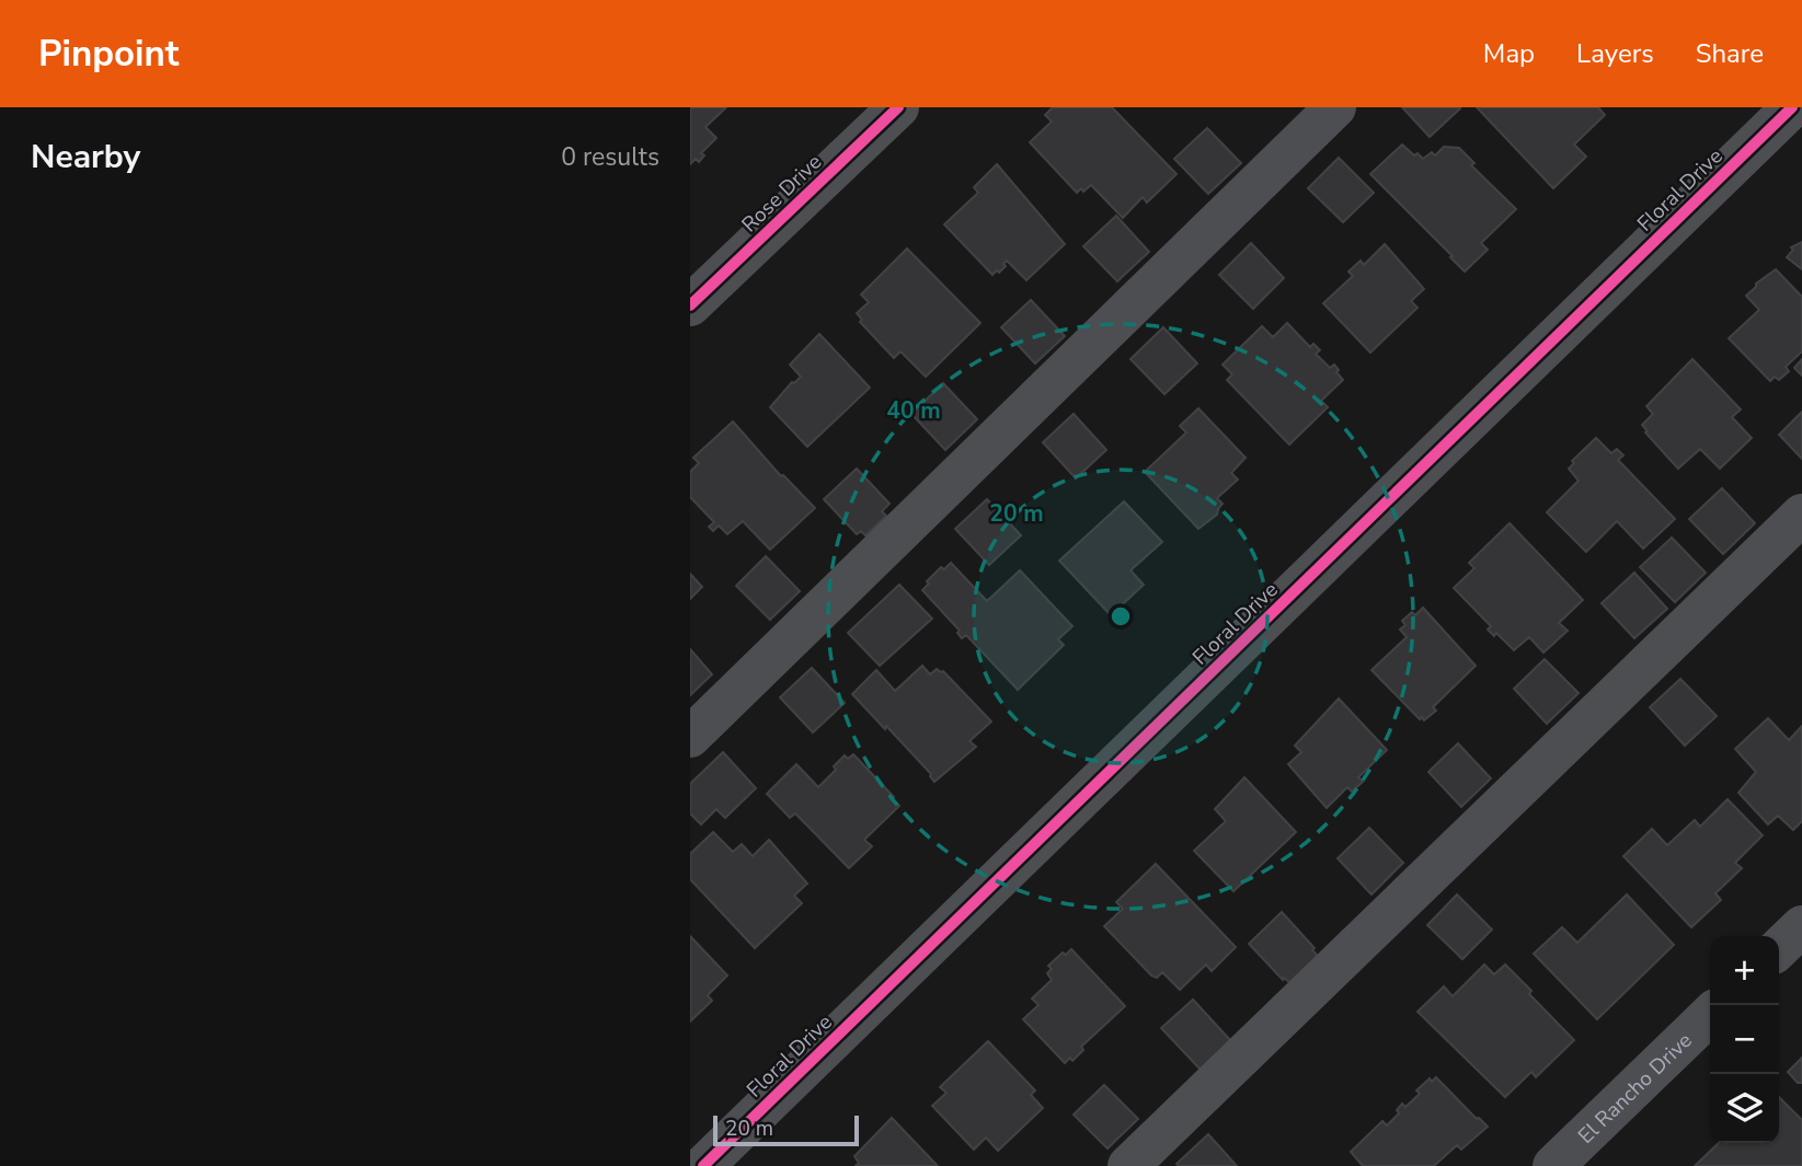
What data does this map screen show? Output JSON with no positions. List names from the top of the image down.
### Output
{
  "streets": {
    "street": ["Floral Drive", "Rose Drive", "El Rancho Drive"]
  },
  "scale_bar": "20 m",
  "page": {
    "header": "Pinpoint",
    "nav": ["Map", "Layers", "Share"],
    "heading": ["Nearby", "0 results"],
    "map_buttons": ["+", "−"],
    "scale": "20 m"
  },
  "rings": ["40 m", "20 m"]
}
